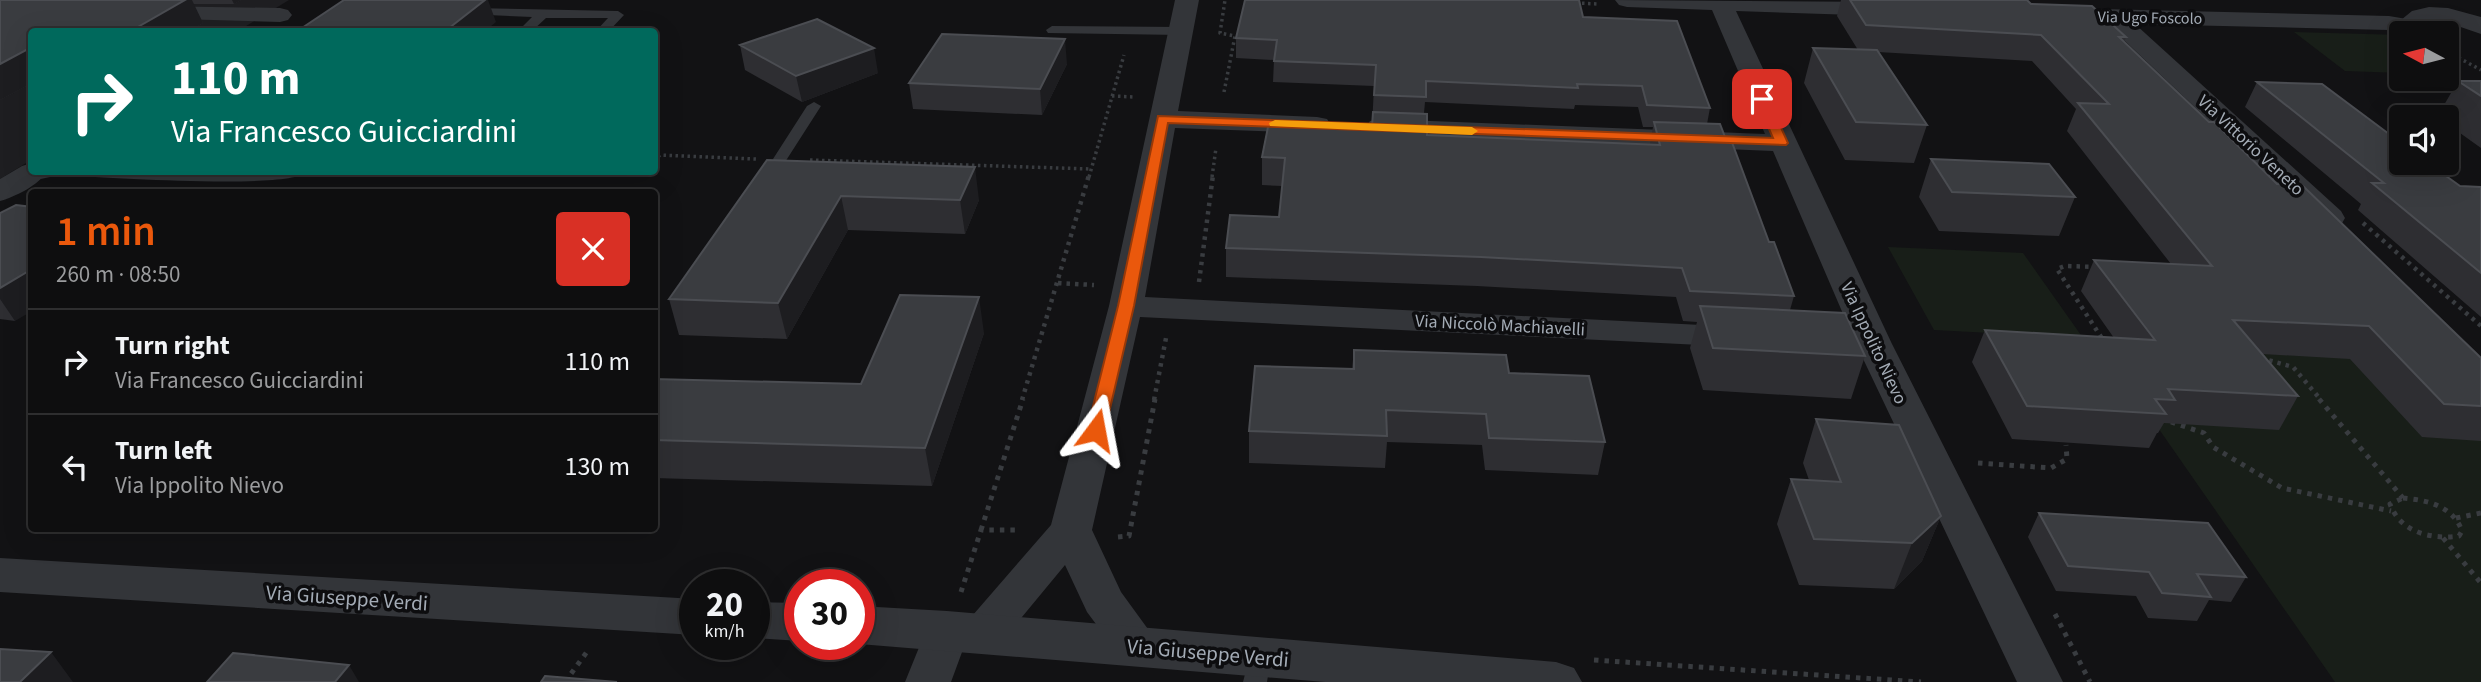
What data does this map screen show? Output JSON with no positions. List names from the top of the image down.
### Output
{
  "streets": {
    "street": [
      "Via Ugo Foscolo",
      "Via Vittorio Veneto",
      "Via Niccolò Machiavelli",
      "Via Ippolito Nievo",
      "Via Giuseppe Verdi"
    ]
  },
  "crossings": [
    ["Via Ugo Foscolo", "Via Vittorio Veneto"]
  ],
  "north": "left",
  "page": {
    "turn": ["110 m", "Via Francesco Guicciardini"],
    "heading": ["1 min", "260 m · 08:50"],
    "list": [
      {
        "name": "Turn right",
        "note": "Via Francesco Guicciardini",
        "value": "110 m"
      },
      {
        "name": "Turn left",
        "note": "Via Ippolito Nievo",
        "value": "130 m"
      }
    ],
    "speed": "20 km/h",
    "limit": "30"
  }
}
